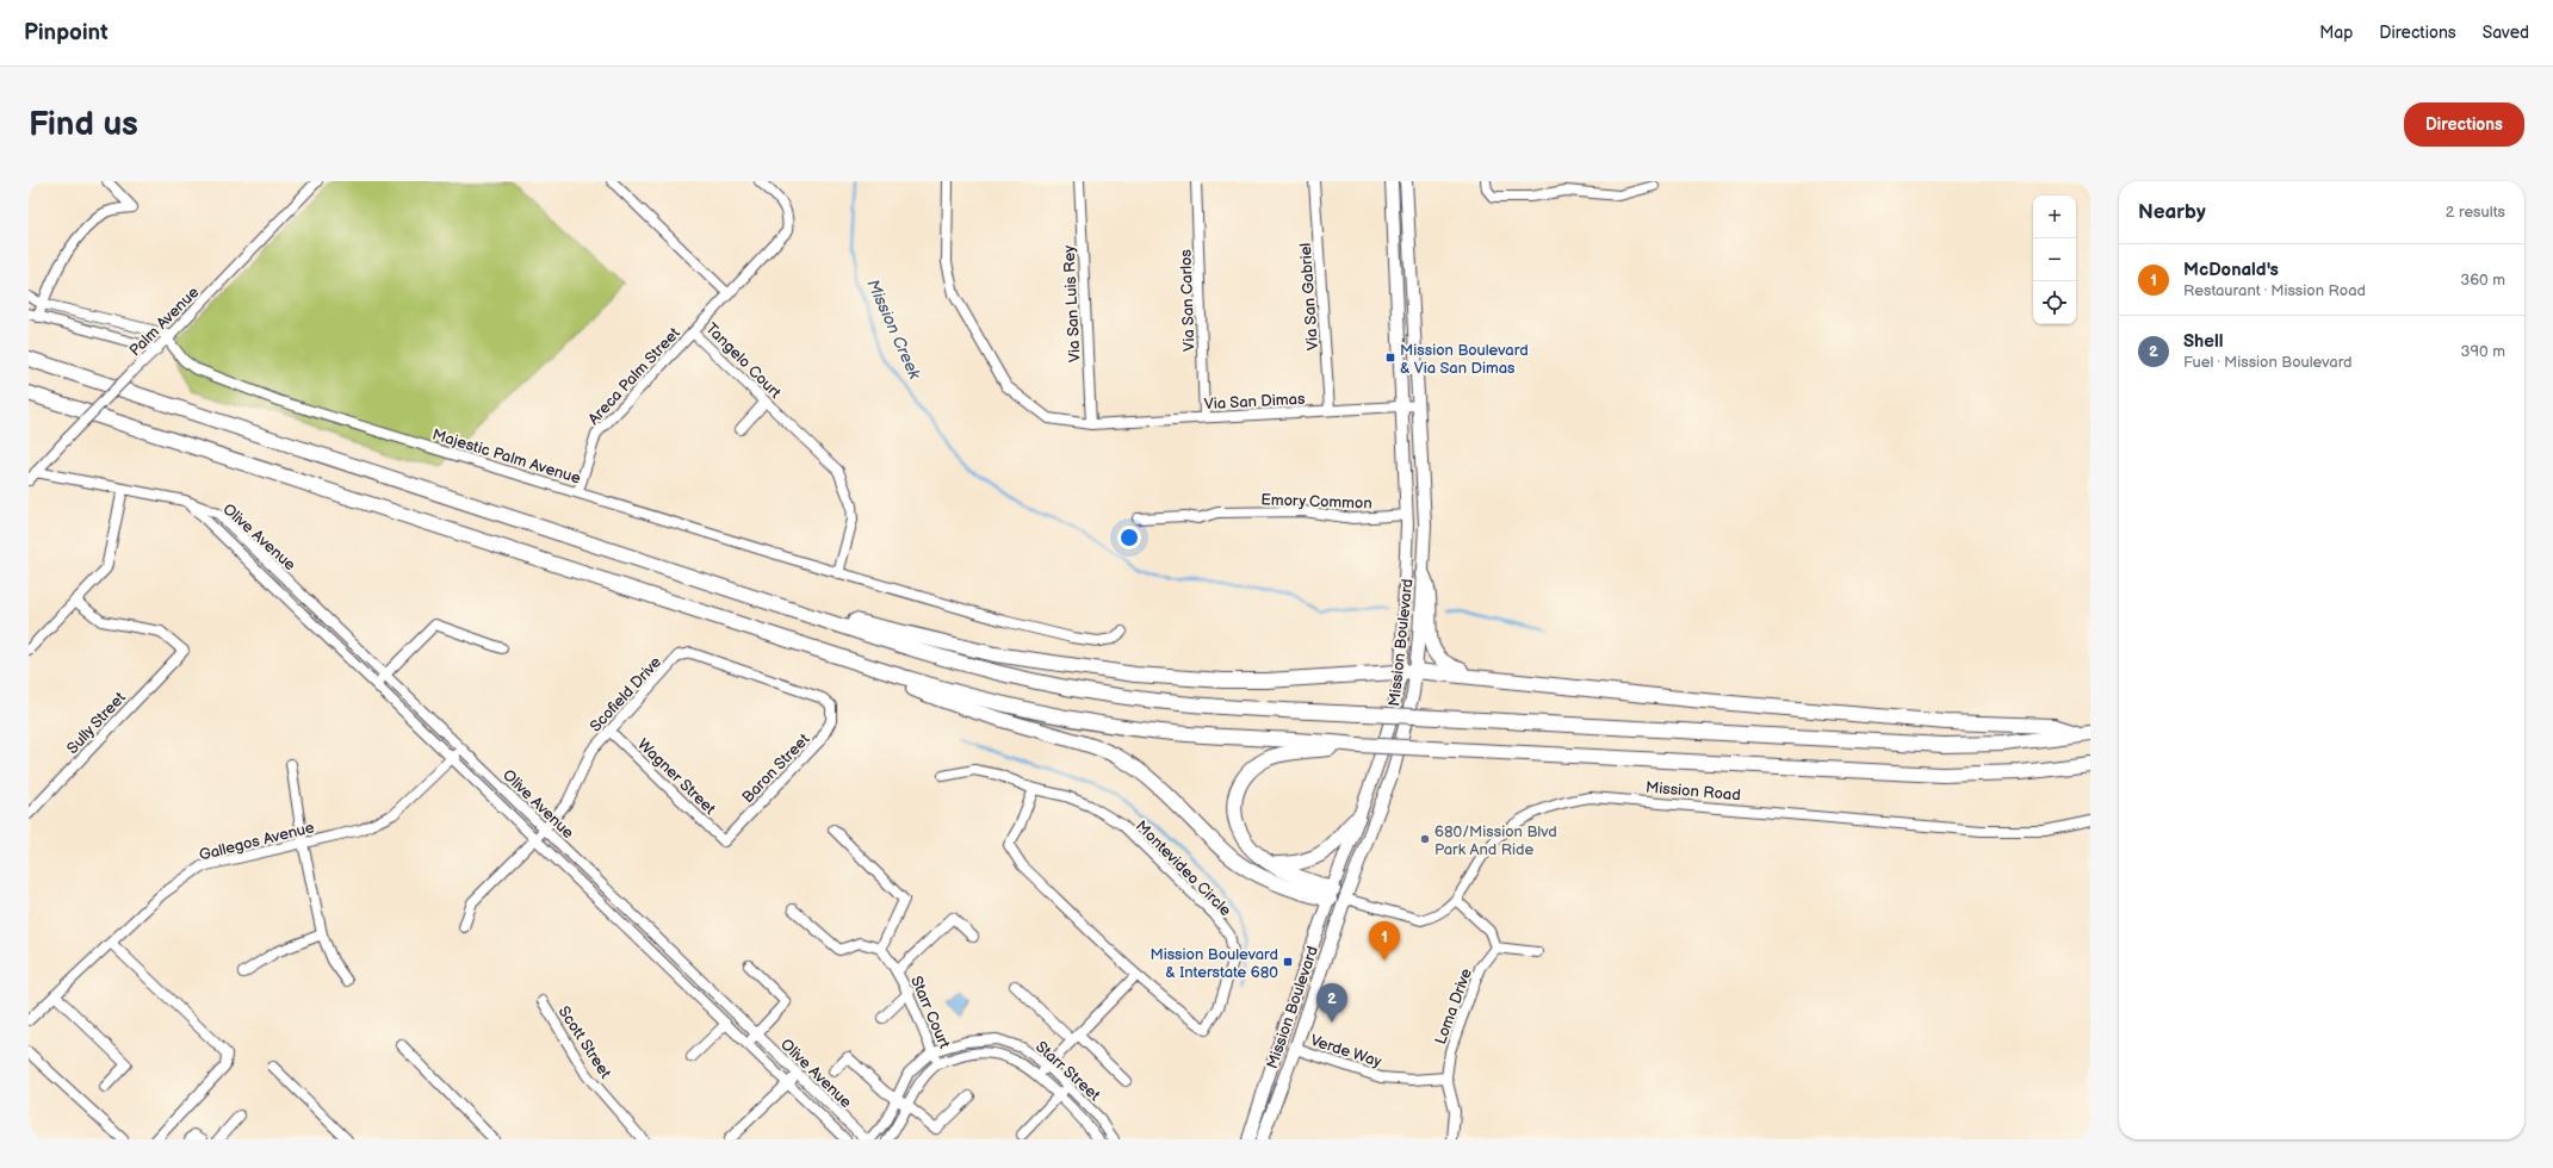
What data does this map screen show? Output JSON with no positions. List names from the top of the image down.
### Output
{
  "streets": {
    "main road": ["Mission Boulevard", "Mission Road"],
    "street": [
      "Via San Gabriel",
      "Via San Carlos",
      "Via San Luis Rey",
      "Palm Avenue",
      "Tangelo Court",
      "Areca Palm Street",
      "Via San Dimas",
      "Majestic Palm Avenue",
      "Emory Common",
      "Olive Avenue",
      "Scofield Drive",
      "Sully Street",
      "Baron Street",
      "Wagner Street",
      "Gallegos Avenue",
      "Montevideo Circle",
      "Loma Drive",
      "Starr Court",
      "Scott Street",
      "Verde Way",
      "Starr Street"
    ]
  },
  "crossings": [
    ["Via San Gabriel", "Via San Dimas"],
    ["Via San Carlos", "Via San Dimas"],
    ["Via San Luis Rey", "Via San Dimas"],
    ["Palm Avenue", "Majestic Palm Avenue"],
    ["Palm Avenue", "Olive Avenue"],
    ["Tangelo Court", "Areca Palm Street"],
    ["Tangelo Court", "Majestic Palm Avenue"],
    ["Areca Palm Street", "Majestic Palm Avenue"],
    ["Via San Dimas", "Mission Boulevard"],
    ["Emory Common", "Mission Boulevard"],
    ["Olive Avenue", "Scofield Drive"],
    ["Olive Avenue", "Gallegos Avenue"],
    ["Mission Boulevard", "Mission Road"],
    ["Mission Boulevard", "Verde Way"],
    ["Scofield Drive", "Baron Street"],
    ["Scofield Drive", "Wagner Street"],
    ["Baron Street", "Wagner Street"],
    ["Loma Drive", "Verde Way"],
    ["Starr Court", "Starr Street"]
  ],
  "water": ["Mission Creek"],
  "places": {
    "transit": ["Mission Boulevard & Via San Dimas", "Mission Boulevard & Interstate 680"],
    "other": ["680/Mission Blvd Park And Ride"]
  },
  "page": {
    "header": "Pinpoint",
    "nav": ["Map", "Directions", "Saved"],
    "buttons": "Directions",
    "title": "Find us",
    "heading": ["Nearby", "2 results"],
    "map_buttons": ["+", "−"],
    "list": [
      {
        "mark": "1",
        "name": "McDonald's",
        "note": "Restaurant · Mission Road",
        "value": "360 m"
      },
      {
        "mark": "2",
        "name": "Shell",
        "note": "Fuel · Mission Boulevard",
        "value": "390 m"
      }
    ],
    "pins": ["1", "2"]
  }
}
